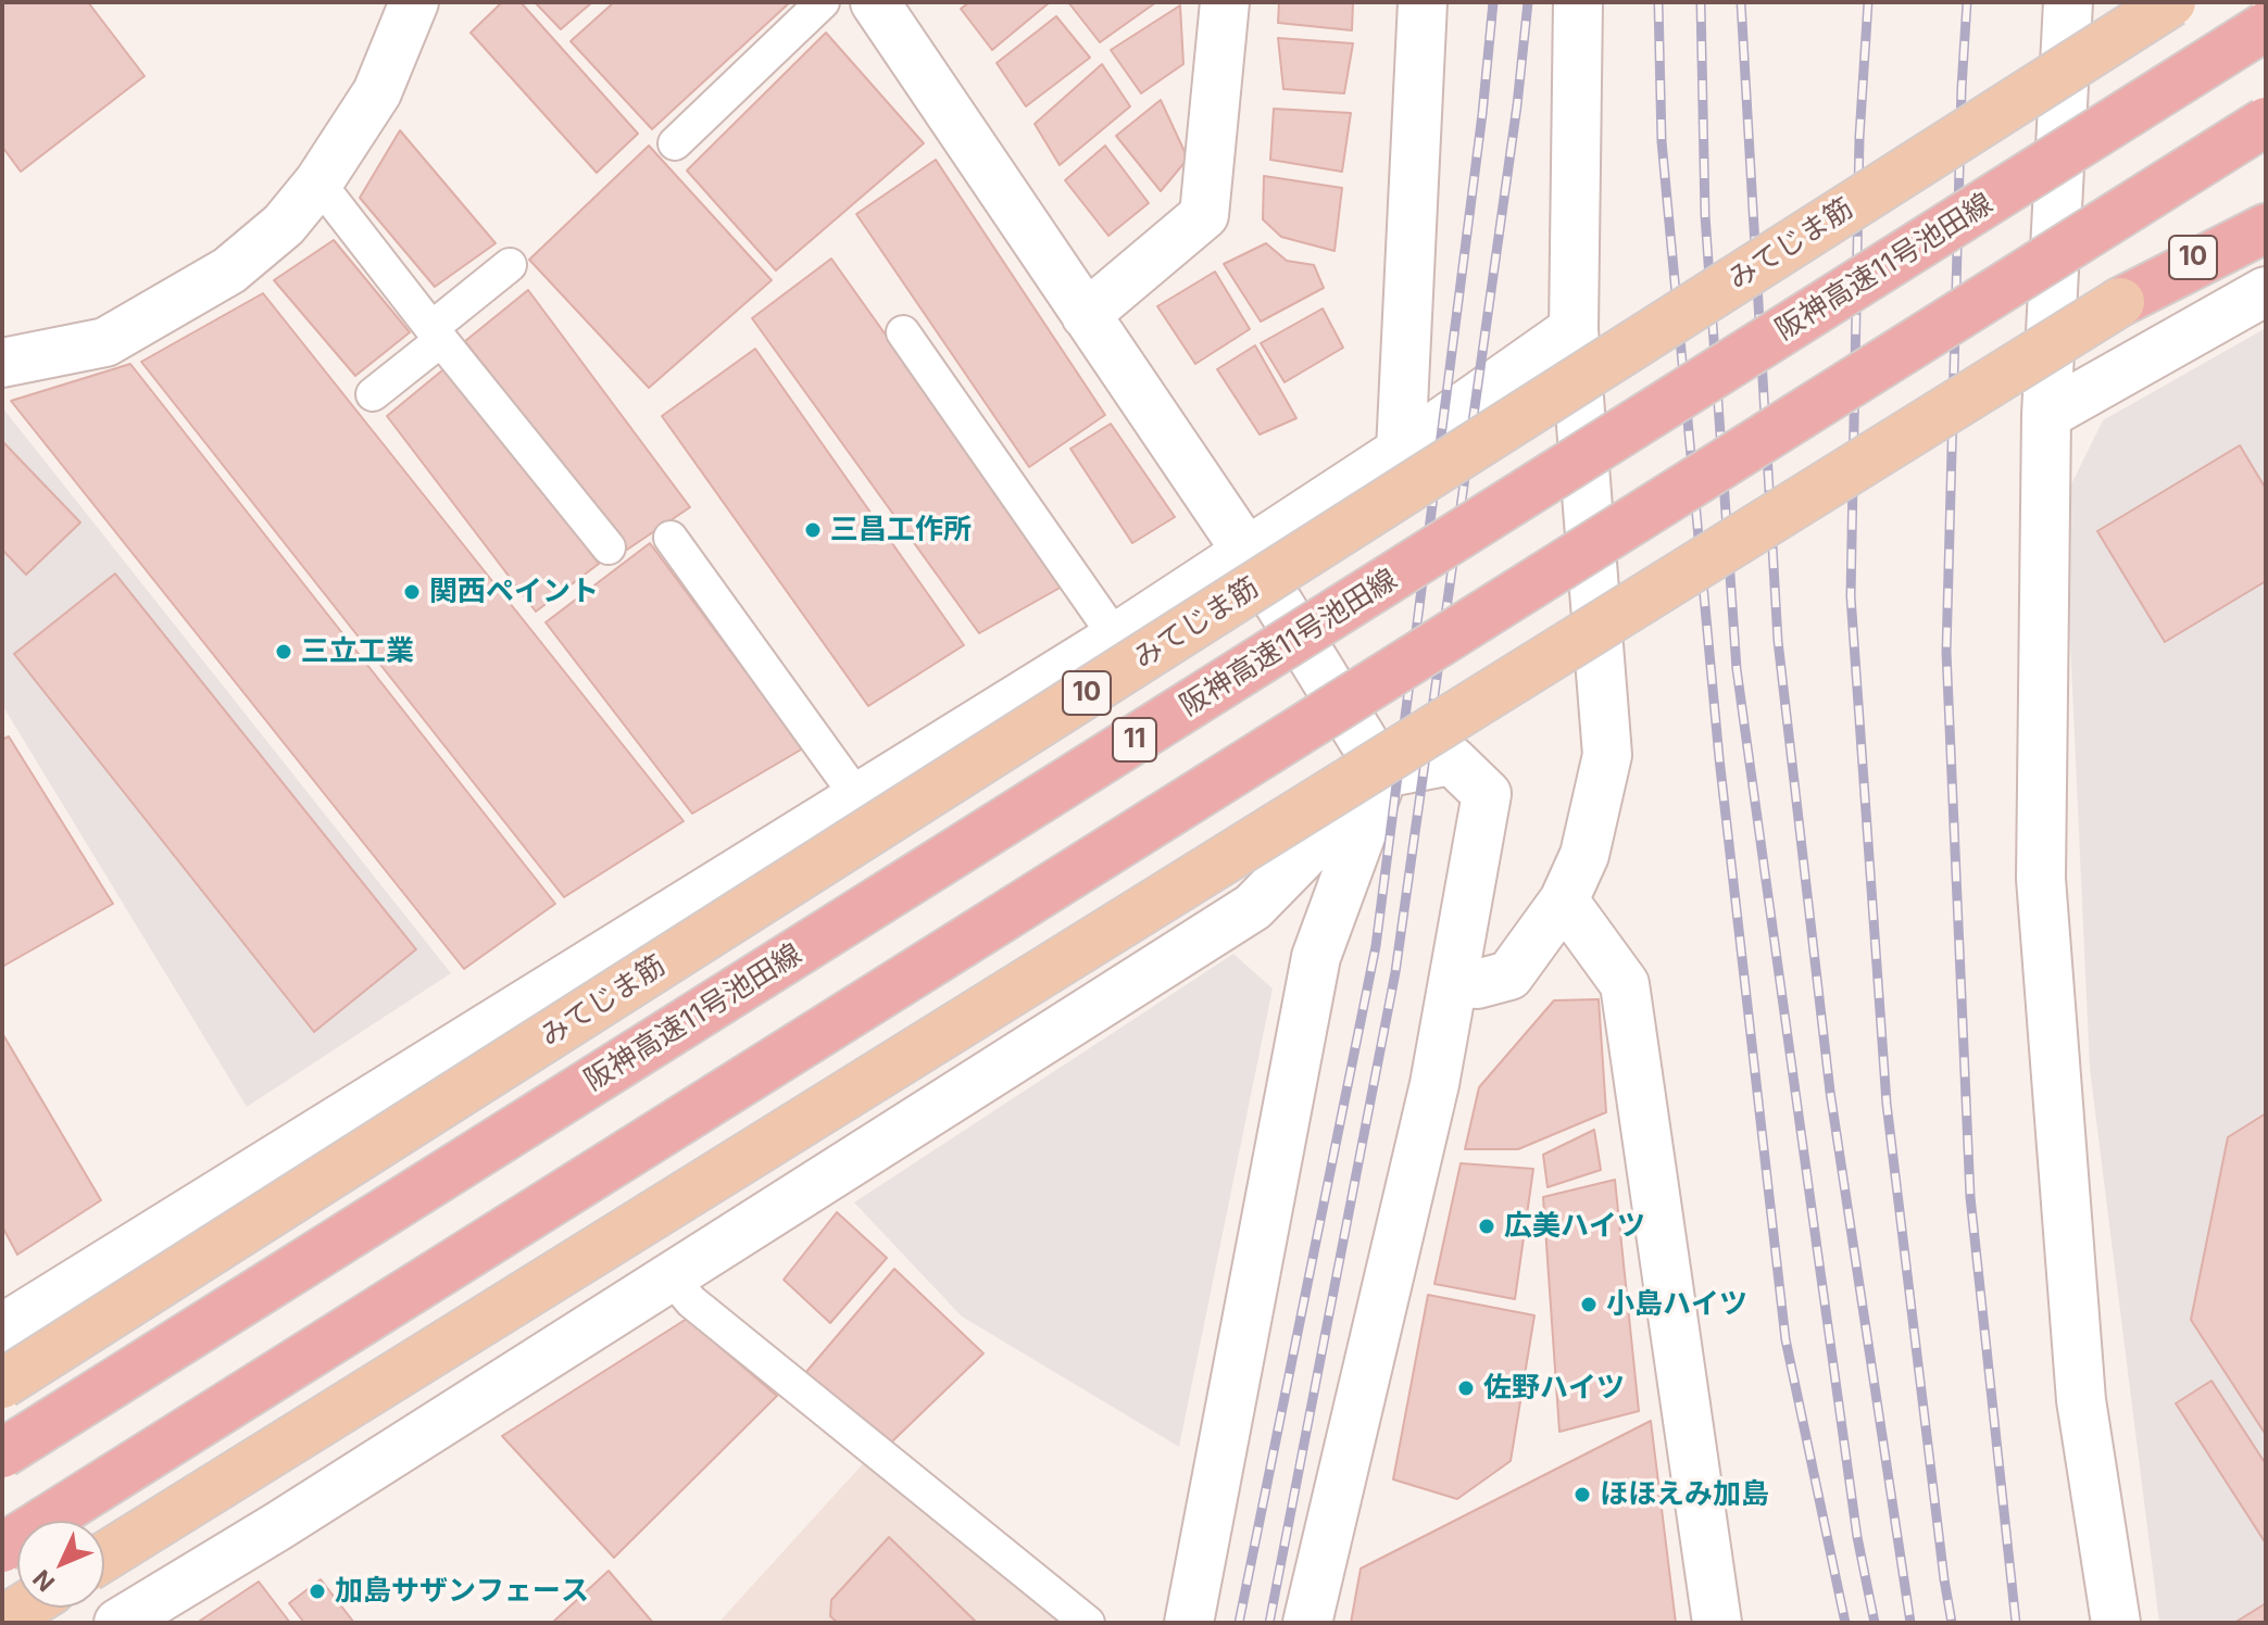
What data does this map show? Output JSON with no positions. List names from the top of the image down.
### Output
{
  "streets": {
    "highway": ["阪神高速11号池田線", "11"],
    "main road": ["みてじま筋", "10"]
  },
  "places": [
    "三昌工作所",
    "関西ペイント",
    "三立工業",
    "広美ハイツ",
    "小島ハイツ",
    "佐野ハイツ",
    "ほほえみ加島",
    "加島サザンフェース"
  ],
  "north": "bottom left"
}
